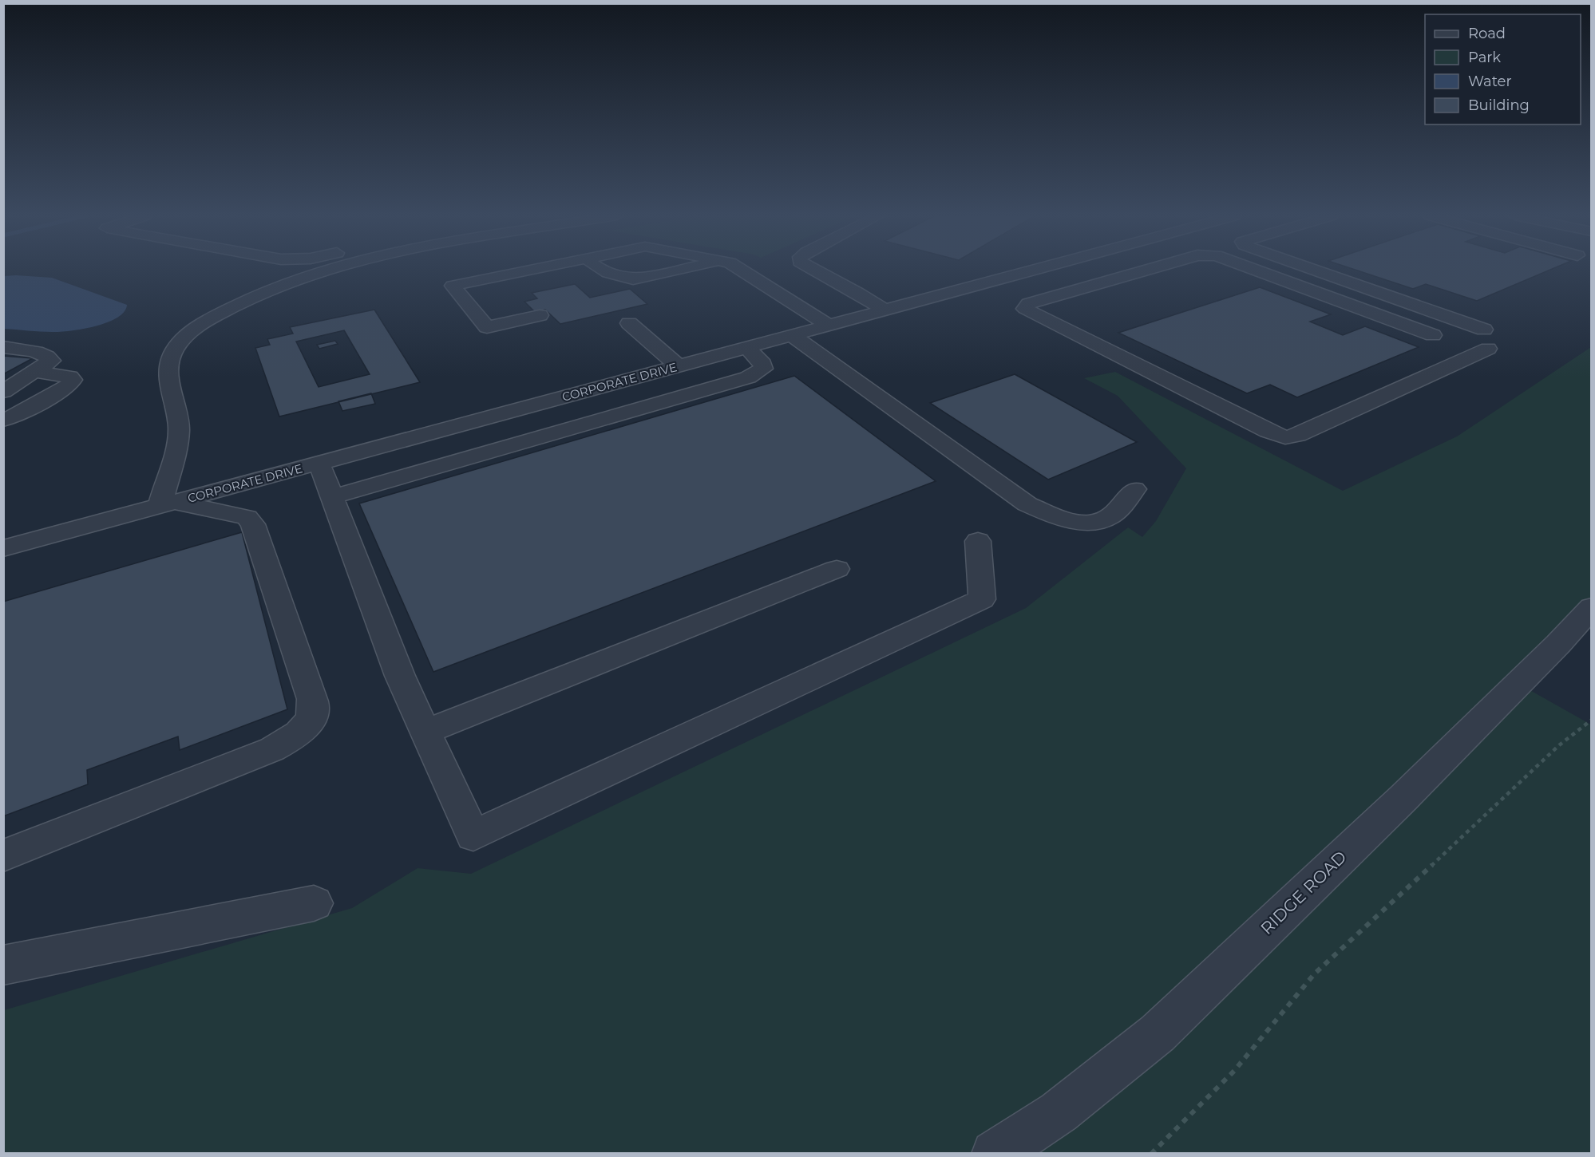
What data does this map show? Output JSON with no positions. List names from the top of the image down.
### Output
{
  "streets": {
    "street": ["CORPORATE DRIVE", "RIDGE ROAD"]
  },
  "legend": [
    "Road",
    "Park",
    "Water",
    "Building"
  ]
}
